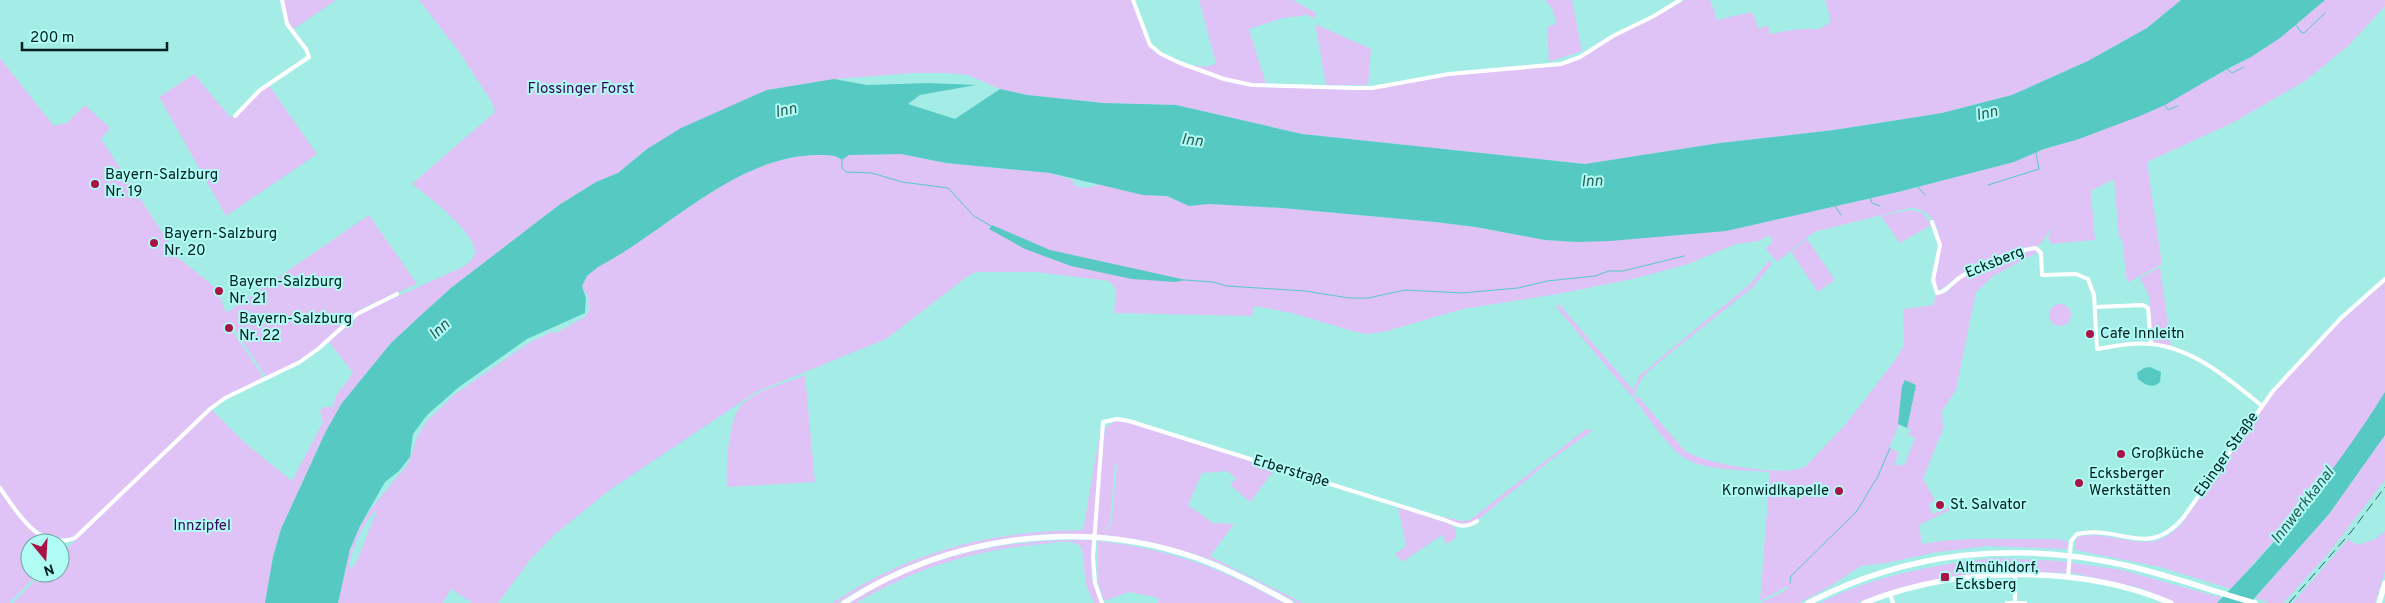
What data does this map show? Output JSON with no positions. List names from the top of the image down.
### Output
{
  "streets": {
    "street": ["Ecksberg", "Ebinger Straße", "Erberstraße"]
  },
  "water": ["Inn", "Innwerkkanal"],
  "parks": ["Flossinger Forst", "Innzipfel"],
  "places": {
    "other": [
      "Bayern-Salzburg Nr. 19",
      "Bayern-Salzburg Nr. 20",
      "Bayern-Salzburg Nr. 21",
      "Bayern-Salzburg Nr. 22",
      "Cafe Innleitn",
      "Großküche",
      "Ecksberger Werkstätten",
      "Kronwidlkapelle",
      "St. Salvator"
    ],
    "transit": ["Altmühldorf, Ecksberg"]
  },
  "scale_bar": "200 m",
  "north": "bottom"
}
